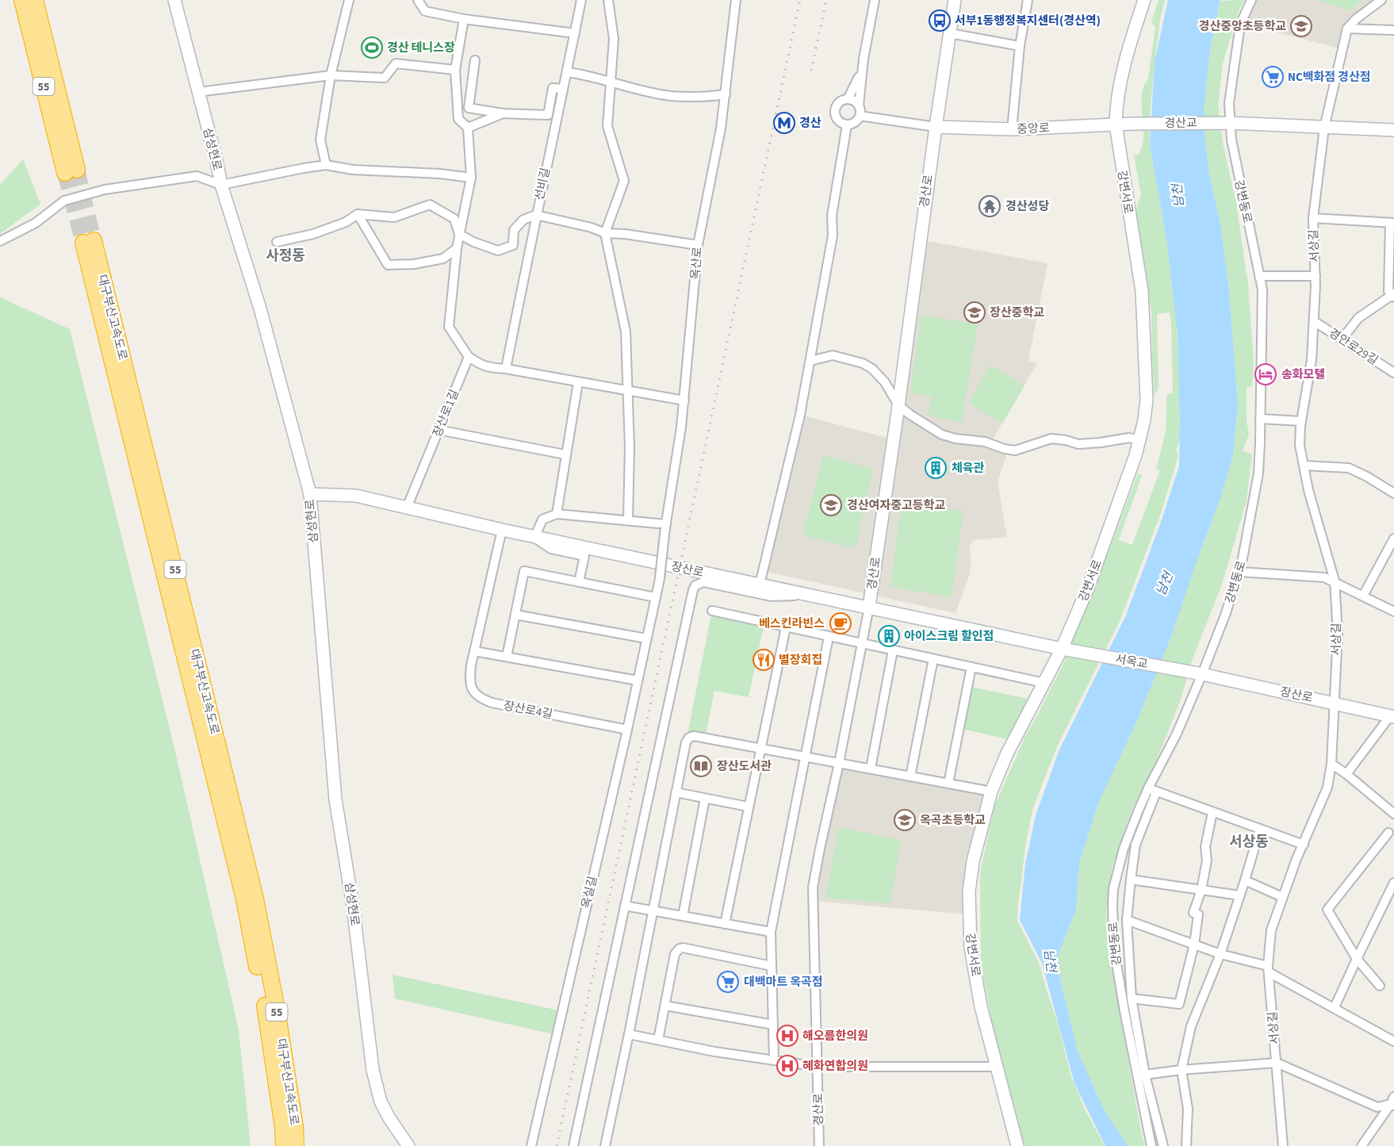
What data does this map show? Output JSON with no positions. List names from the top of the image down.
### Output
{
  "streets": {
    "highway": ["55", "대구부산고속도로"],
    "street": [
      "경산교",
      "중앙로",
      "삼성현로",
      "선비길",
      "경산로",
      "강변서로",
      "강변동로",
      "서상길",
      "옥산로",
      "경안로29길",
      "장산로1길",
      "장산로",
      "서옥교",
      "장산로4길",
      "옥실길"
    ]
  },
  "crossings": [
    ["경산교", "중앙로"],
    ["경산교", "강변동로"],
    ["중앙로", "경산로"],
    ["중앙로", "강변서로"],
    ["삼성현로", "장산로"],
    ["경산로", "장산로"],
    ["강변서로", "장산로"],
    ["강변서로", "서옥교"],
    ["강변동로", "장산로"],
    ["강변동로", "서옥교"],
    ["서상길", "경안로29길"],
    ["서상길", "장산로"],
    ["옥산로", "옥실길"],
    ["장산로1길", "장산로"],
    ["장산로", "서옥교"],
    ["장산로", "장산로4길"],
    ["장산로4길", "옥실길"]
  ],
  "districts": ["사정동", "서상동"],
  "water": ["남천"],
  "places": {
    "bus stop": ["서부1동행정복지센터(경산역)"],
    "school or university": [
      "경산중앙초등학교",
      "장산중학교",
      "경산여자중고등학교",
      "옥곡초등학교"
    ],
    "sports": ["경산 테니스장"],
    "supermarket": ["NC백화점 경산점", "대백마트 옥곡점"],
    "metro station": ["경산"],
    "temple": ["경산성당"],
    "hotel": ["송화모텔"],
    "building": ["체육관", "아이스크림 할인점"],
    "cafe": ["베스킨라빈스"],
    "restaurant": ["별장회집"],
    "library": ["장산도서관"],
    "hospital": ["해오름한의원", "혜화연합의원"]
  }
}
